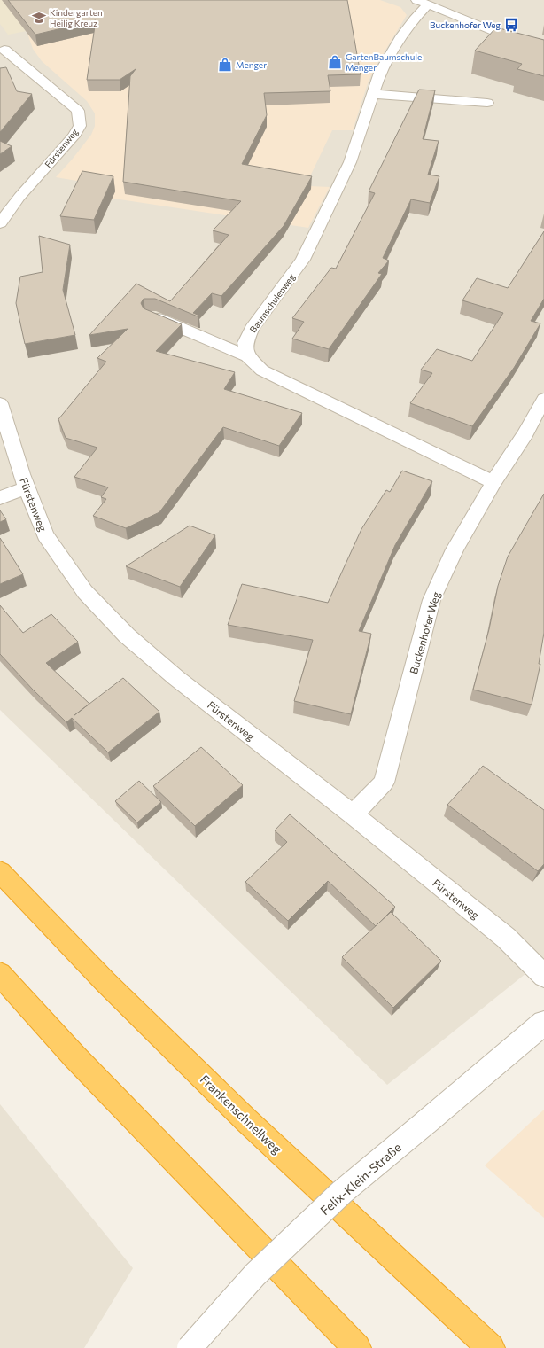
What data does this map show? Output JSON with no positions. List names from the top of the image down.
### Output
{
  "streets": {
    "highway": ["Frankenschnellweg"],
    "street": [
      "Fürstenweg",
      "Baumschulenweg",
      "Buckenhofer Weg",
      "Felix-Klein-Straße"
    ]
  },
  "crossings": [
    ["Fürstenweg", "Buckenhofer Weg"]
  ],
  "places": {
    "school or university": ["Kindergarten Heilig Kreuz"],
    "bus stop": ["Buckenhofer Weg"],
    "shop": ["GartenBaumschule Menger", "Menger"]
  }
}
